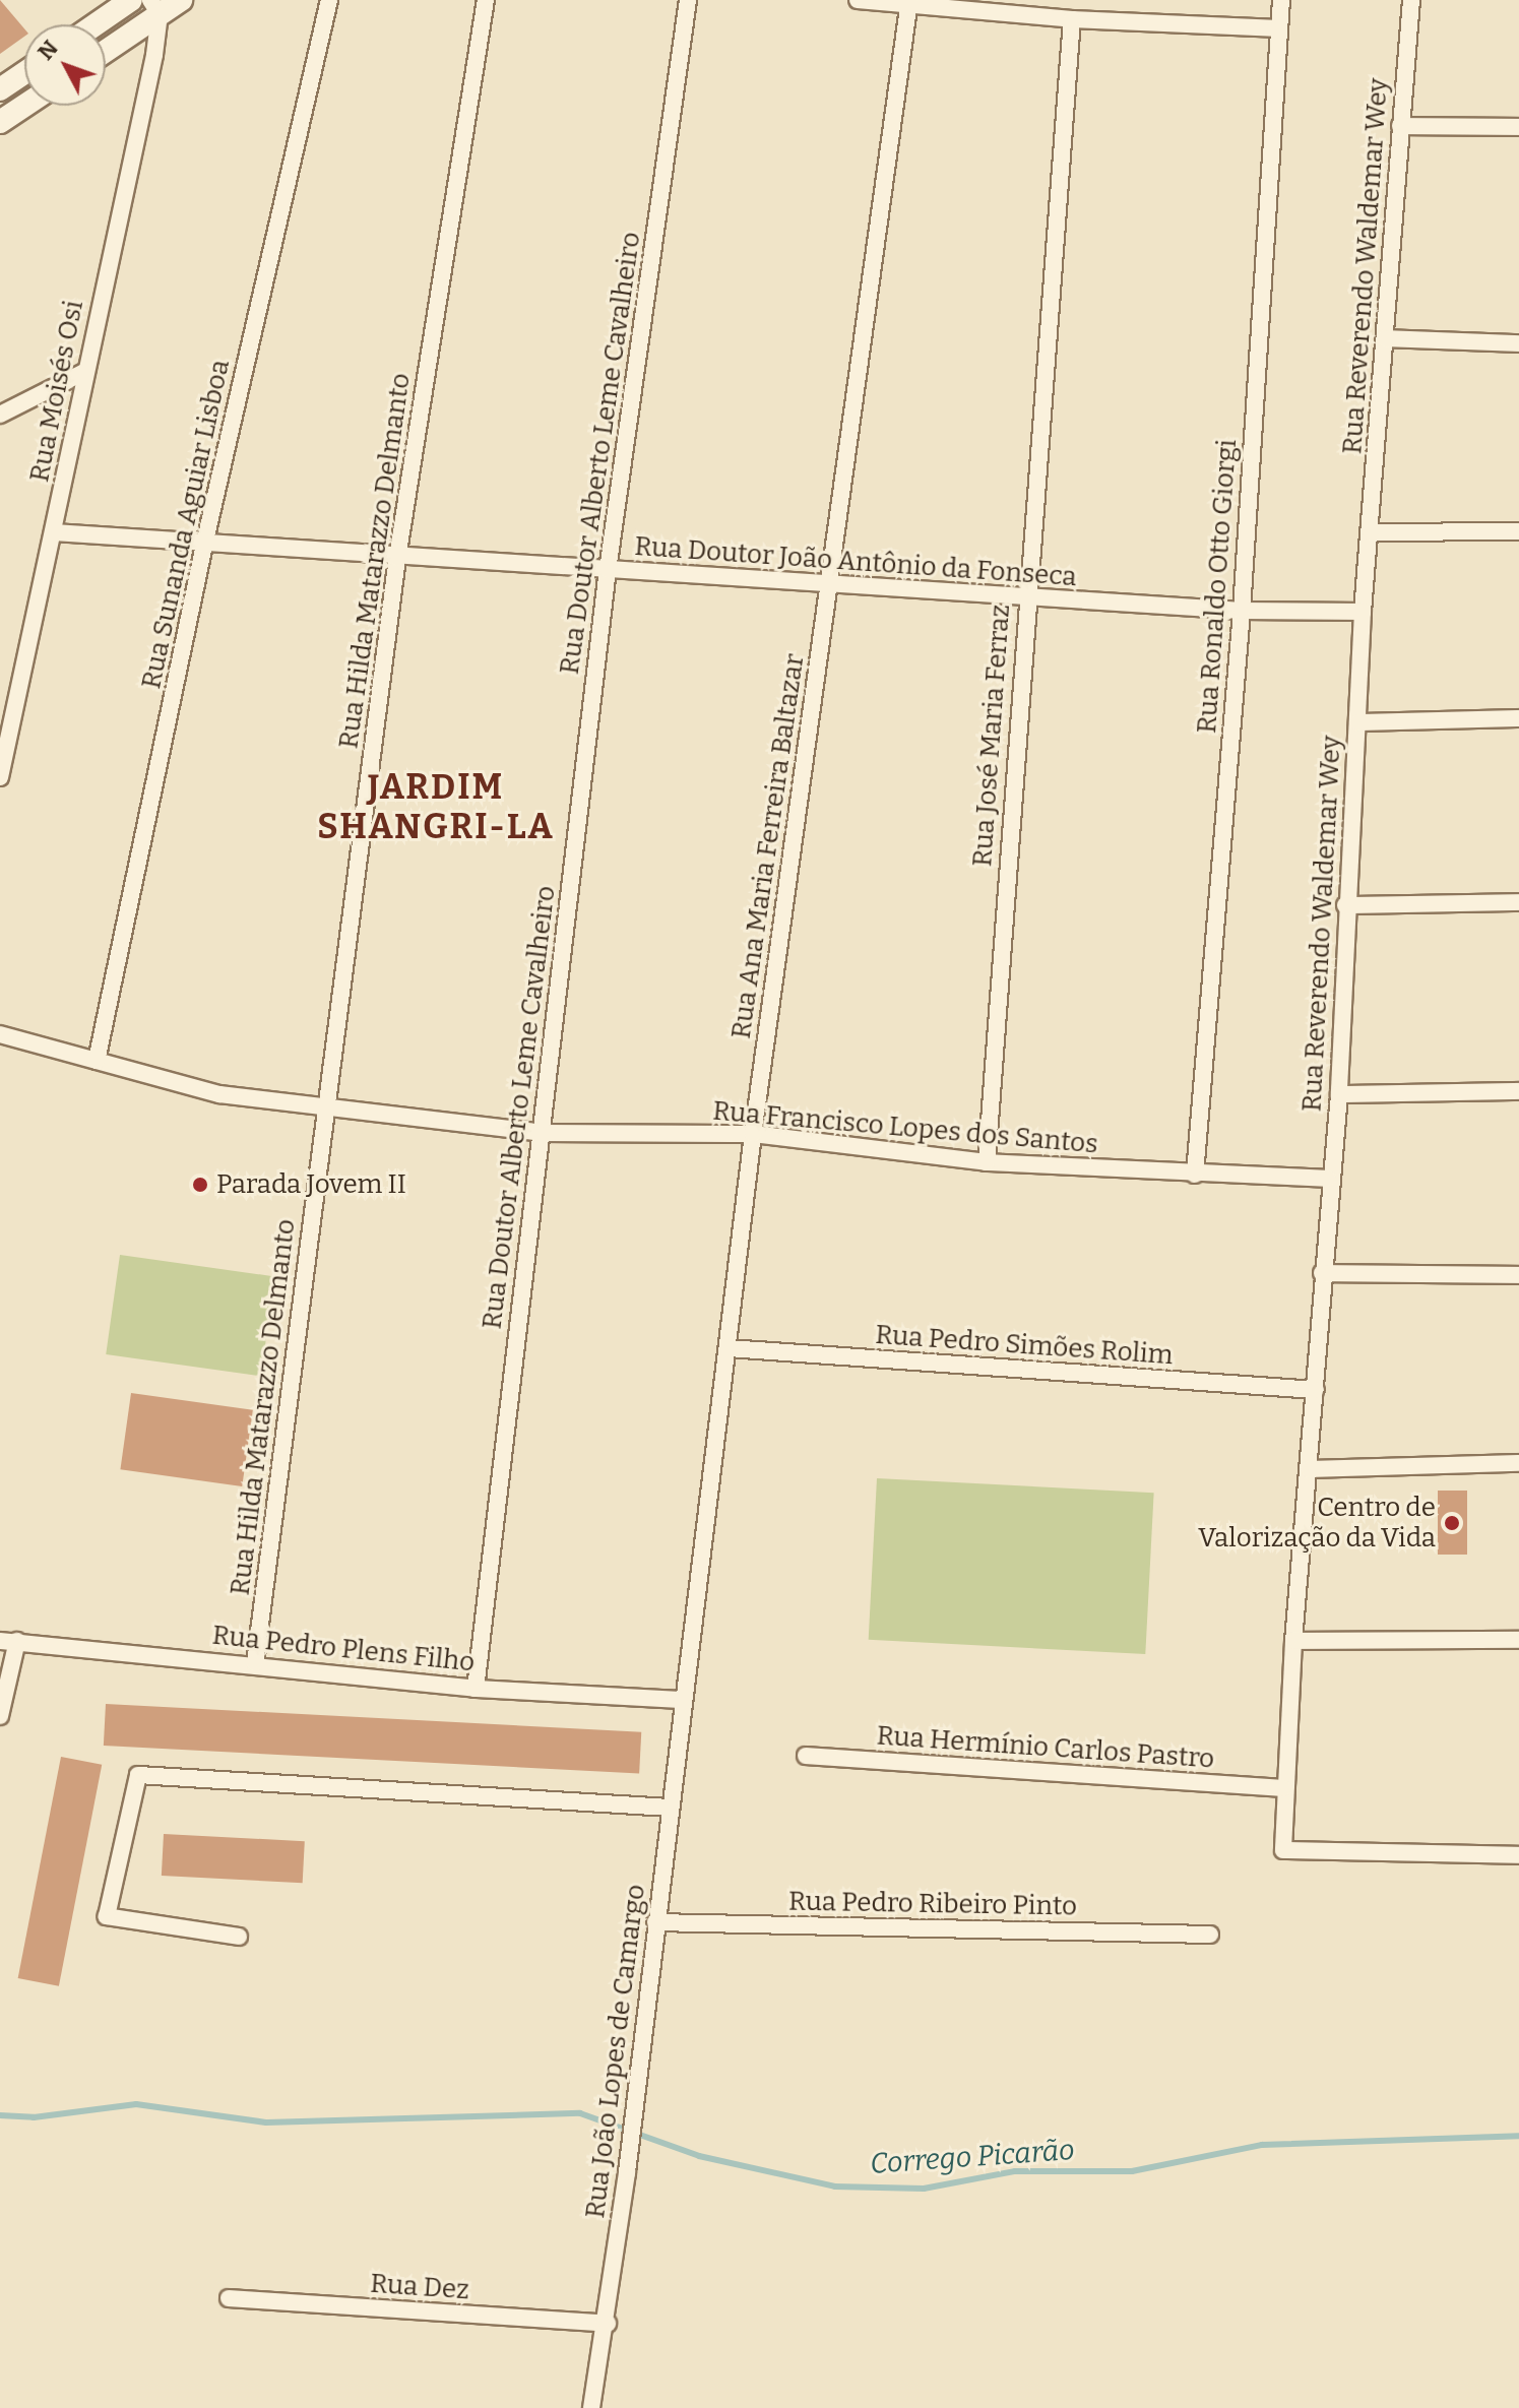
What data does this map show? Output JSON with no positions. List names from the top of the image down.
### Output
{
  "streets": {
    "street": [
      "Rua Reverendo Waldemar Wey",
      "Rua Moisés Osi",
      "Rua Doutor Alberto Leme Cavalheiro",
      "Rua Sunanda Aguiar Lisboa",
      "Rua Hilda Matarazzo Delmanto",
      "Rua Doutor João Antônio da Fonseca",
      "Rua Ronaldo Otto Giorgi",
      "Rua José Maria Ferraz",
      "Rua Ana Maria Ferreira Baltazar",
      "Rua Francisco Lopes dos Santos",
      "Rua Pedro Simões Rolim",
      "Rua Pedro Plens Filho",
      "Rua Hermínio Carlos Pastro",
      "Rua Pedro Ribeiro Pinto",
      "Rua João Lopes de Camargo",
      "Rua Dez"
    ]
  },
  "crossings": [
    ["Rua Reverendo Waldemar Wey", "Rua Doutor João Antônio da Fonseca"],
    ["Rua Reverendo Waldemar Wey", "Rua Francisco Lopes dos Santos"],
    ["Rua Reverendo Waldemar Wey", "Rua Pedro Simões Rolim"],
    ["Rua Reverendo Waldemar Wey", "Rua Hermínio Carlos Pastro"],
    ["Rua Moisés Osi", "Rua Doutor João Antônio da Fonseca"],
    ["Rua Doutor Alberto Leme Cavalheiro", "Rua Doutor João Antônio da Fonseca"],
    ["Rua Doutor Alberto Leme Cavalheiro", "Rua Francisco Lopes dos Santos"],
    ["Rua Doutor Alberto Leme Cavalheiro", "Rua Pedro Plens Filho"],
    ["Rua Sunanda Aguiar Lisboa", "Rua Doutor João Antônio da Fonseca"],
    ["Rua Sunanda Aguiar Lisboa", "Rua Francisco Lopes dos Santos"],
    ["Rua Hilda Matarazzo Delmanto", "Rua Doutor João Antônio da Fonseca"],
    ["Rua Hilda Matarazzo Delmanto", "Rua Francisco Lopes dos Santos"],
    ["Rua Hilda Matarazzo Delmanto", "Rua Pedro Plens Filho"],
    ["Rua Doutor João Antônio da Fonseca", "Rua Ronaldo Otto Giorgi"],
    ["Rua Doutor João Antônio da Fonseca", "Rua José Maria Ferraz"],
    ["Rua Doutor João Antônio da Fonseca", "Rua Ana Maria Ferreira Baltazar"],
    ["Rua Ronaldo Otto Giorgi", "Rua Francisco Lopes dos Santos"],
    ["Rua José Maria Ferraz", "Rua Francisco Lopes dos Santos"],
    ["Rua Ana Maria Ferreira Baltazar", "Rua Francisco Lopes dos Santos"],
    ["Rua Ana Maria Ferreira Baltazar", "Rua Pedro Simões Rolim"],
    ["Rua Ana Maria Ferreira Baltazar", "Rua Pedro Plens Filho"],
    ["Rua Ana Maria Ferreira Baltazar", "Rua João Lopes de Camargo"],
    ["Rua Pedro Plens Filho", "Rua João Lopes de Camargo"],
    ["Rua Pedro Ribeiro Pinto", "Rua João Lopes de Camargo"],
    ["Rua João Lopes de Camargo", "Rua Dez"]
  ],
  "districts": ["JARDIM SHANGRI-LA"],
  "water": ["Corrego Picarão"],
  "places": ["Parada Jovem II", "Centro de Valorização da Vida"],
  "north": "top left"
}
